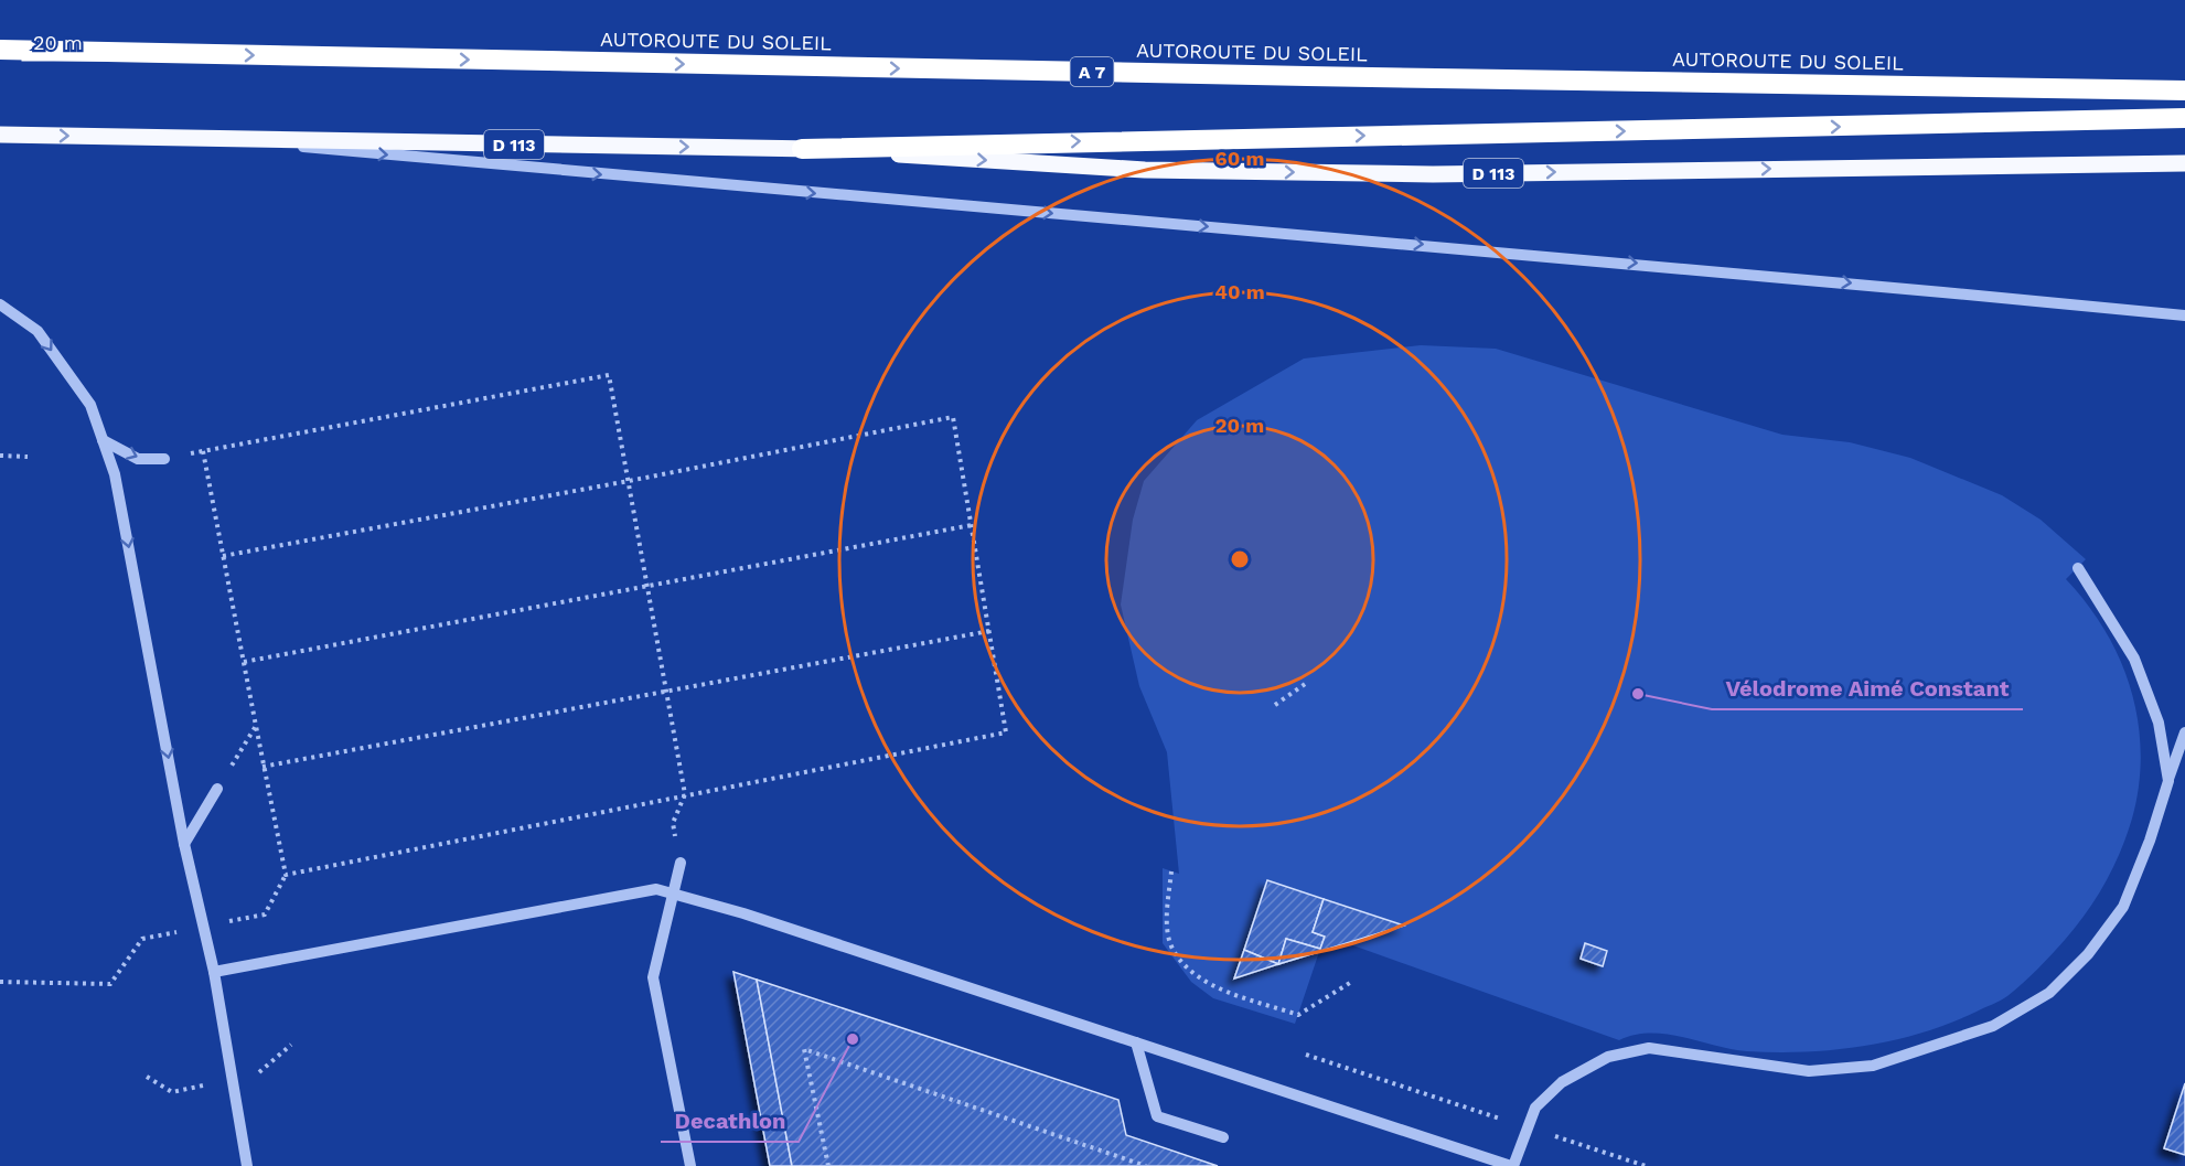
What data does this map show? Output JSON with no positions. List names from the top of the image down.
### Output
{
  "streets": {
    "highway": ["AUTOROUTE DU SOLEIL", "A 7"],
    "main road": ["D 113"]
  },
  "places": ["Vélodrome Aimé Constant", "Decathlon"],
  "scale_bar": "20 m",
  "rings": ["60 m", "40 m", "20 m"]
}
